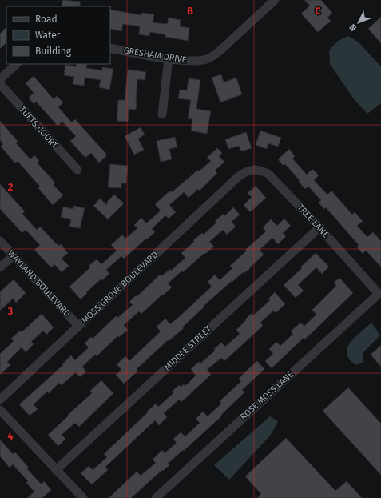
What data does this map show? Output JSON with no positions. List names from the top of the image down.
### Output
{
  "streets": {
    "street": [
      "GRESHAM DRIVE",
      "TUFTS COURT",
      "TREE LANE",
      "WAYLAND BOULEVARD",
      "MOSS GROVE BOULEVARD",
      "MIDDLE STREET",
      "ROSE MOSS LANE"
    ]
  },
  "crossings": [
    ["TREE LANE", "MOSS GROVE BOULEVARD"],
    ["TREE LANE", "MIDDLE STREET"],
    ["TREE LANE", "ROSE MOSS LANE"],
    ["WAYLAND BOULEVARD", "MOSS GROVE BOULEVARD"]
  ],
  "legend": ["Road", "Water", "Building"],
  "north": "bottom left",
  "grid": {
    "columns": ["B", "C"],
    "rows": ["2", "3", "4"]
  }
}
